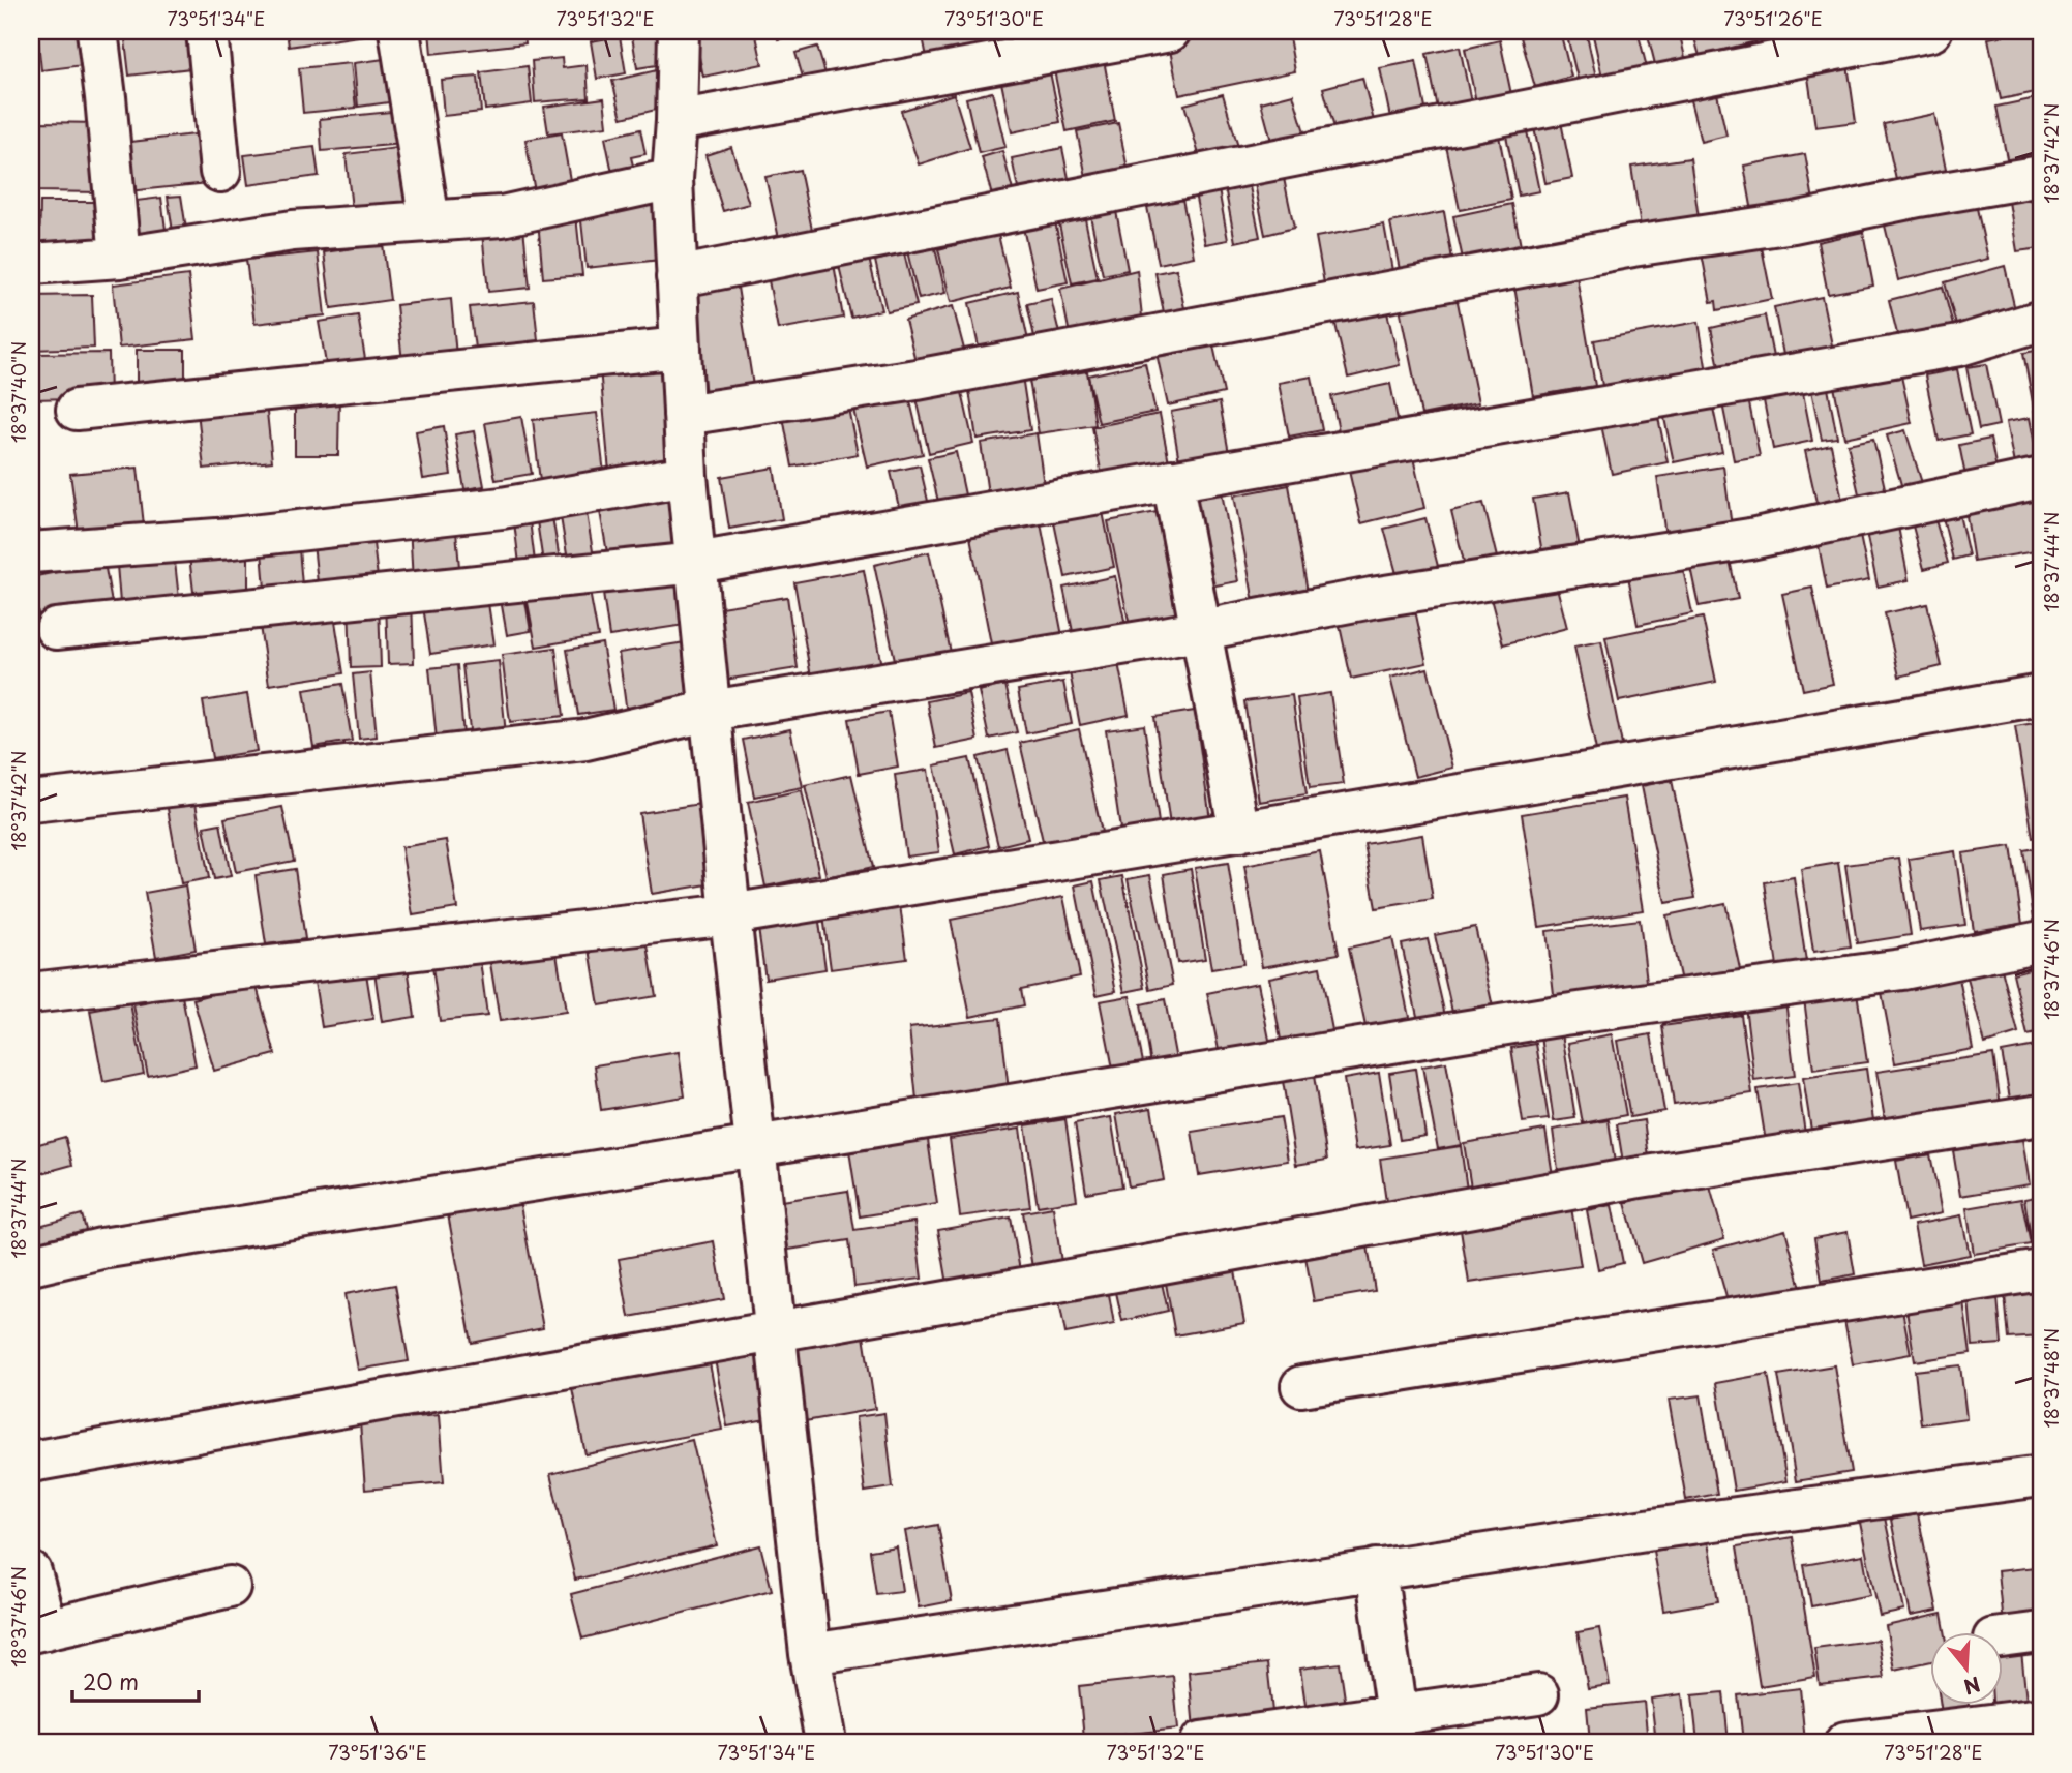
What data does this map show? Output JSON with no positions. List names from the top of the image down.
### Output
{
  "scale_bar": "20 m",
  "north": "bottom",
  "coordinates": [
    "73°51'34\"E",
    "73°51'32\"E",
    "73°51'30\"E",
    "73°51'28\"E",
    "73°51'26\"E",
    "18°37'42\"N",
    "18°37'40\"N",
    "18°37'44\"N",
    "18°37'46\"N",
    "18°37'48\"N",
    "73°51'36\"E"
  ]
}
